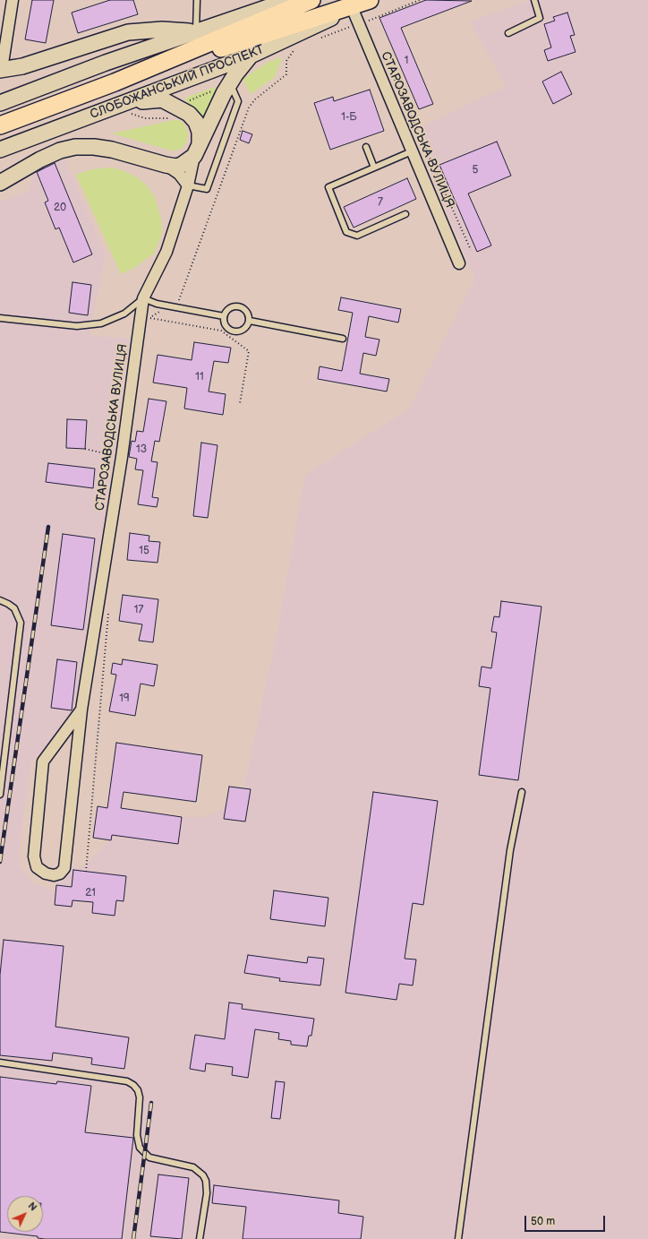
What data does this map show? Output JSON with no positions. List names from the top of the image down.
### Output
{
  "streets": {
    "main road": ["СЛОБОЖАНСЬКИЙ ПРОСПЕКТ"],
    "street": ["СТАРОЗАВОДСЬКА ВУЛИЦЯ"]
  },
  "crossings": [
    ["СЛОБОЖАНСЬКИЙ ПРОСПЕКТ", "СТАРОЗАВОДСЬКА ВУЛИЦЯ"]
  ],
  "house_numbers": [
    "1",
    "1-Б",
    "5",
    "7",
    "20",
    "11",
    "13",
    "15",
    "17",
    "19",
    "21"
  ],
  "scale_bar": "50 m",
  "north": "top right"
}
